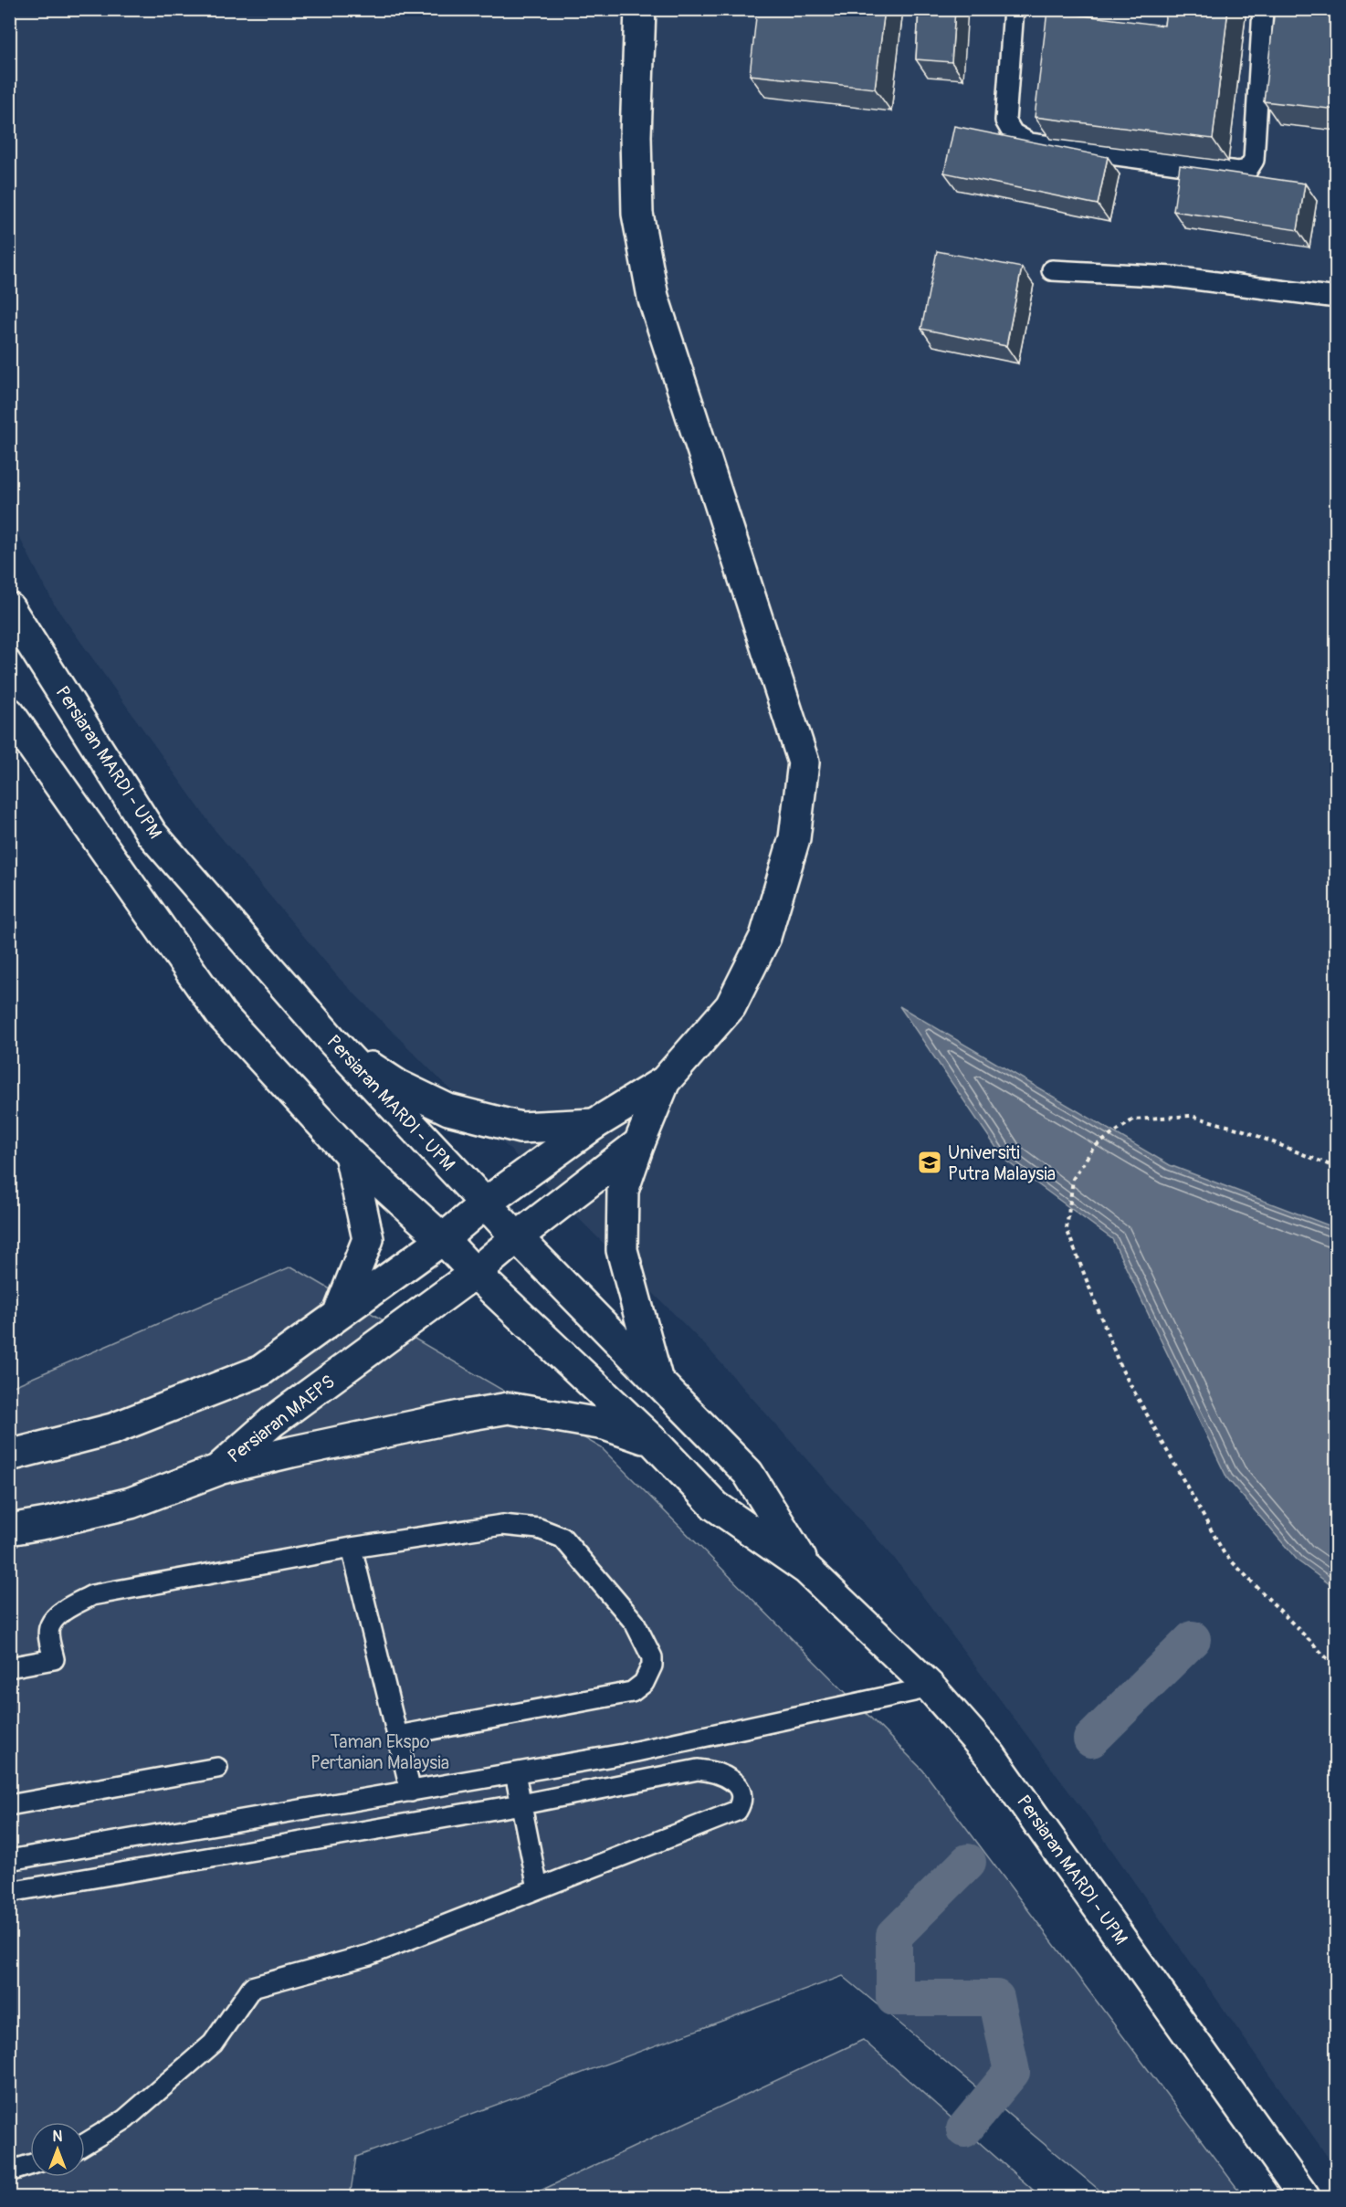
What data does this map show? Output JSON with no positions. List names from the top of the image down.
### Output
{
  "streets": {
    "street": ["Persiaran MARDI - UPM", "Persiaran MAEPS"]
  },
  "crossings": [
    ["Persiaran MARDI - UPM", "Persiaran MAEPS"]
  ],
  "parks": ["Taman Ekspo Pertanian Malaysia"],
  "places": {
    "school or university": ["Universiti Putra Malaysia"]
  },
  "north": "top"
}
